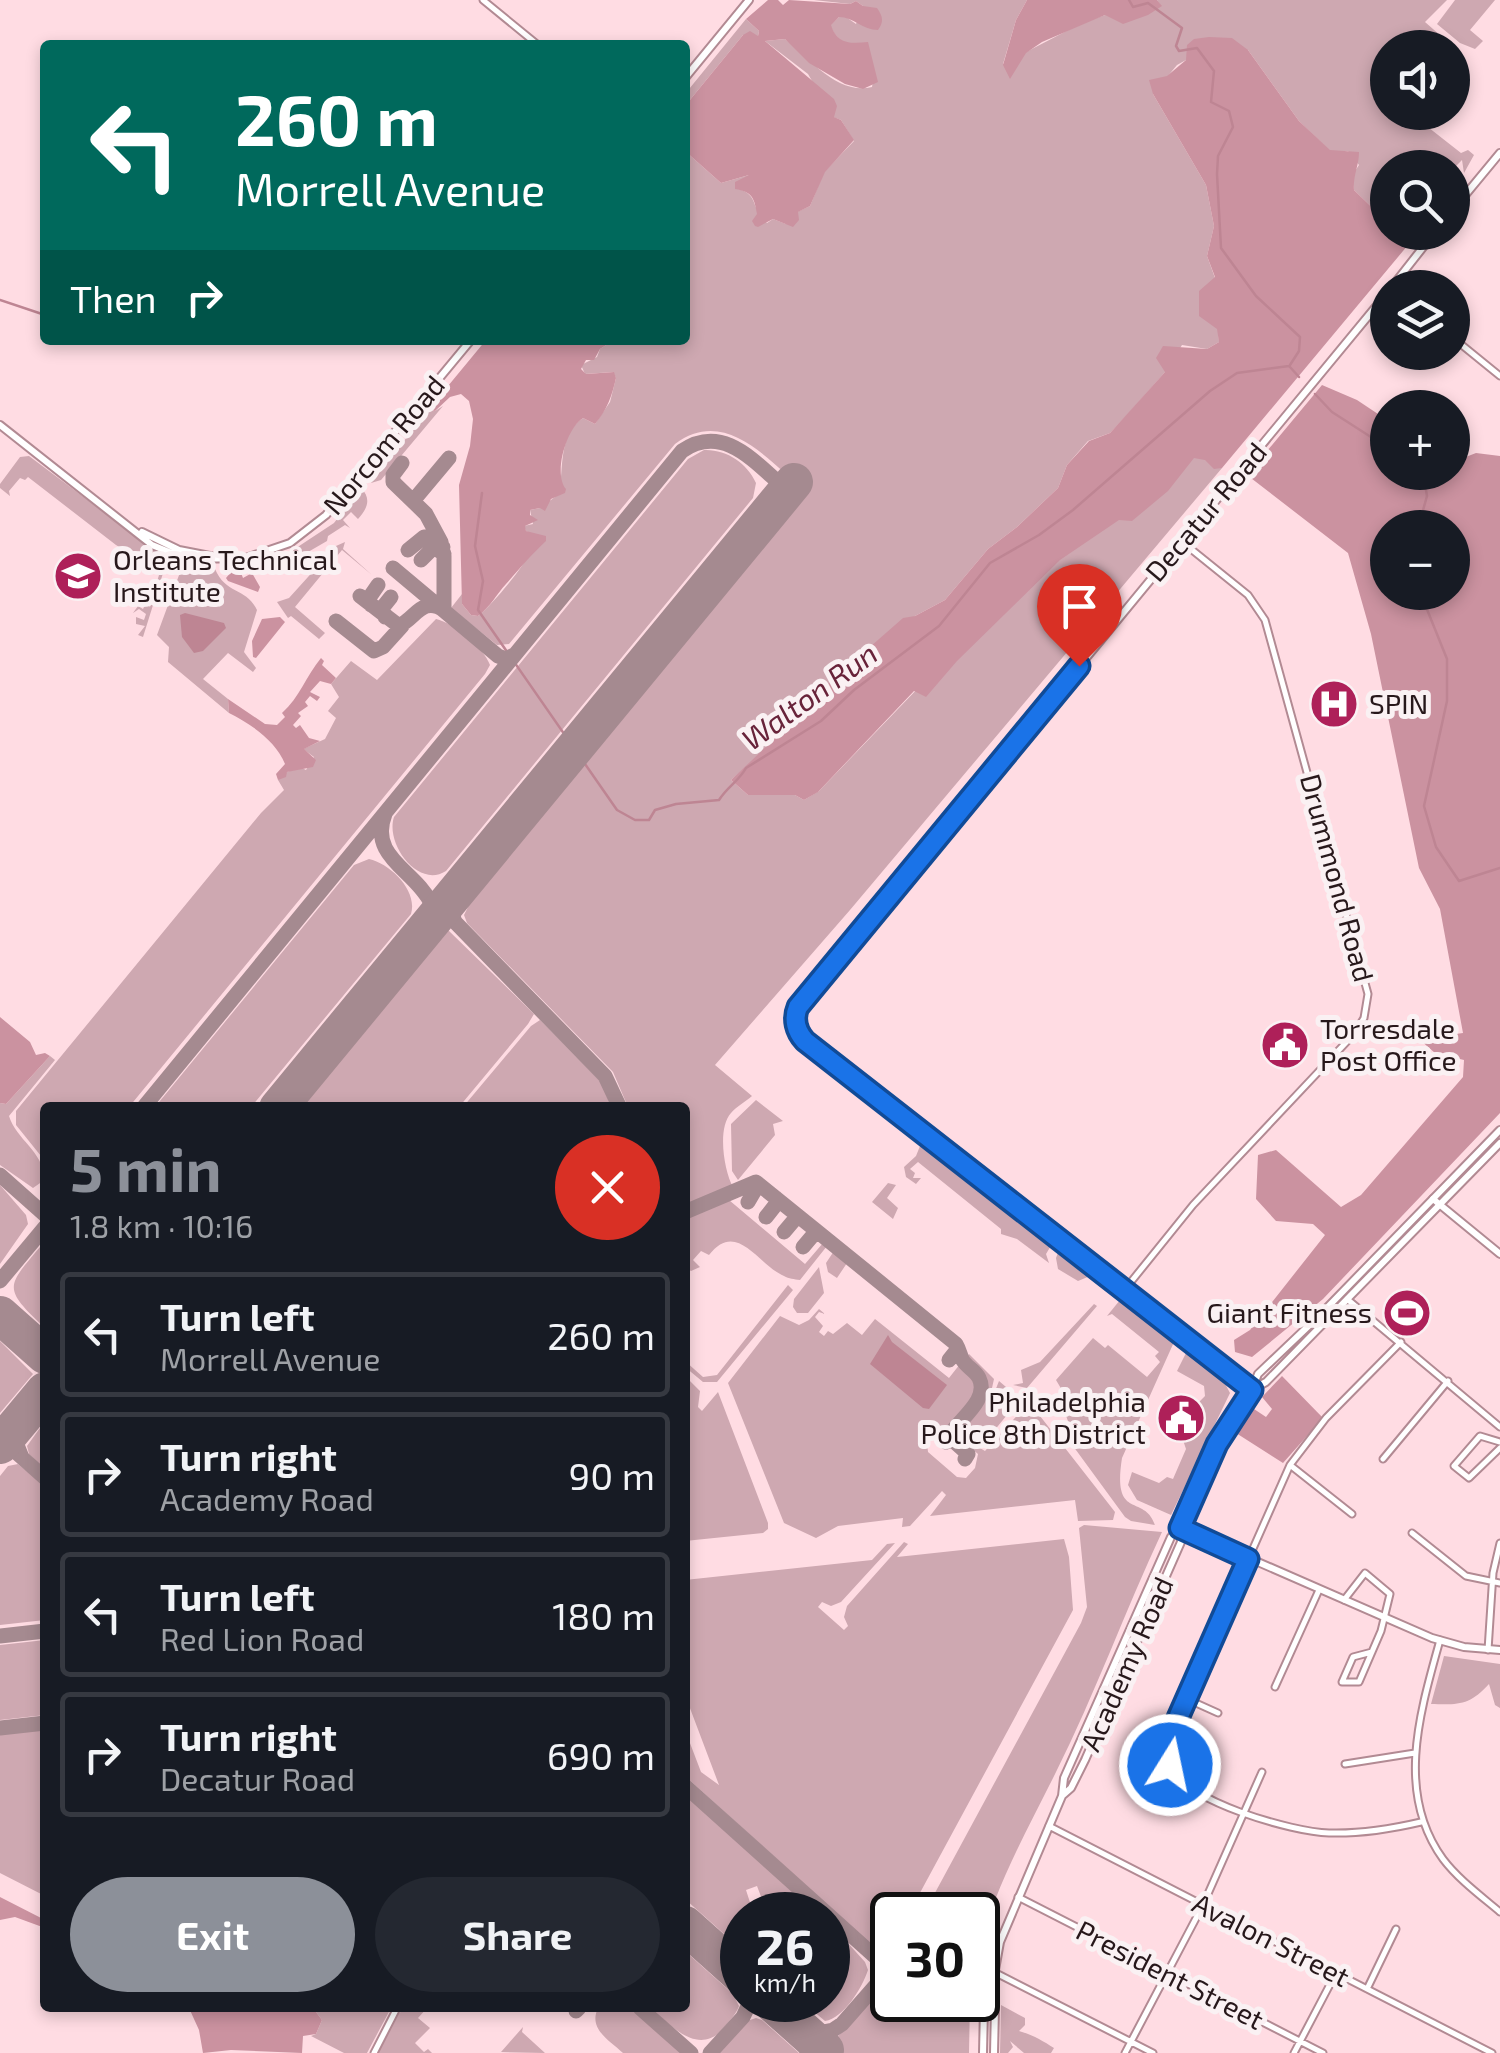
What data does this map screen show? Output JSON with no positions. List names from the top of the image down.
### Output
{
  "streets": {
    "street": [
      "Norcom Road",
      "Decatur Road",
      "Drummond Road",
      "Academy Road",
      "Avalon Street",
      "President Street"
    ]
  },
  "crossings": [
    ["Decatur Road", "Drummond Road"],
    ["Academy Road", "Avalon Street"],
    ["Academy Road", "President Street"]
  ],
  "water": ["Walton Run"],
  "places": {
    "school or university": ["Orleans Technical Institute"],
    "hospital": ["SPIN"],
    "public building": ["Torresdale Post Office", "Philadelphia Police 8th District"],
    "sports": ["Giant Fitness"]
  },
  "page": {
    "map_buttons": ["+", "−"],
    "turn": ["260 m", "Morrell Avenue"],
    "then": "Then",
    "heading": ["5 min", "1.8 km · 10:16"],
    "list": [
      {
        "name": "Turn left",
        "note": "Morrell Avenue",
        "value": "260 m"
      },
      {
        "name": "Turn right",
        "note": "Academy Road",
        "value": "90 m"
      },
      {
        "name": "Turn left",
        "note": "Red Lion Road",
        "value": "180 m"
      },
      {
        "name": "Turn right",
        "note": "Decatur Road",
        "value": "690 m"
      }
    ],
    "buttons": ["Exit", "Share"],
    "speed": "26 km/h",
    "limit": "30"
  }
}
